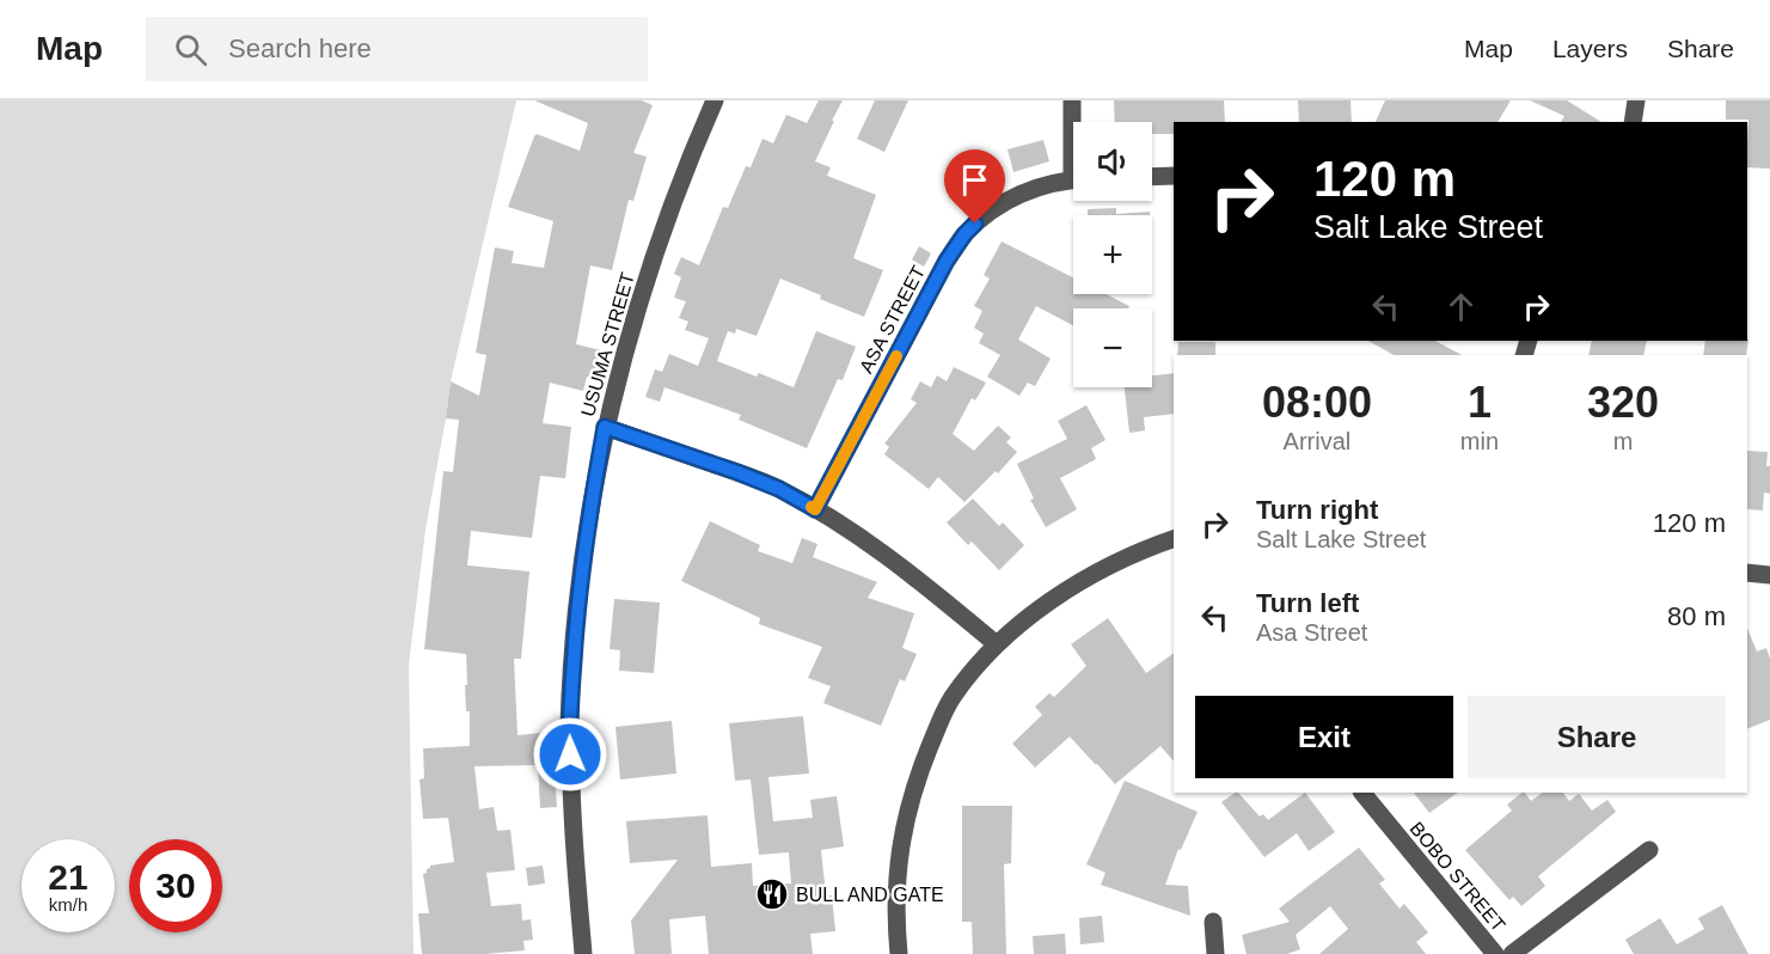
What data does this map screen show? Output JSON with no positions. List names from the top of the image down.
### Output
{
  "streets": {
    "street": ["ASA STREET", "USUMA STREET", "BOBO STREET"]
  },
  "places": {
    "restaurant": ["BULL AND GATE"]
  },
  "page": {
    "header": "Map",
    "search": "Search here",
    "nav": ["Map", "Layers", "Share"],
    "map_buttons": ["+", "−"],
    "turn": ["120 m", "Salt Lake Street"],
    "eta": [
      "08:00",
      "Arrival",
      "1",
      "min",
      "320",
      "m"
    ],
    "list": [
      {
        "name": "Turn right",
        "note": "Salt Lake Street",
        "value": "120 m"
      },
      {
        "name": "Turn left",
        "note": "Asa Street",
        "value": "80 m"
      }
    ],
    "buttons": ["Exit", "Share"],
    "speed": "21 km/h",
    "limit": "30"
  }
}
